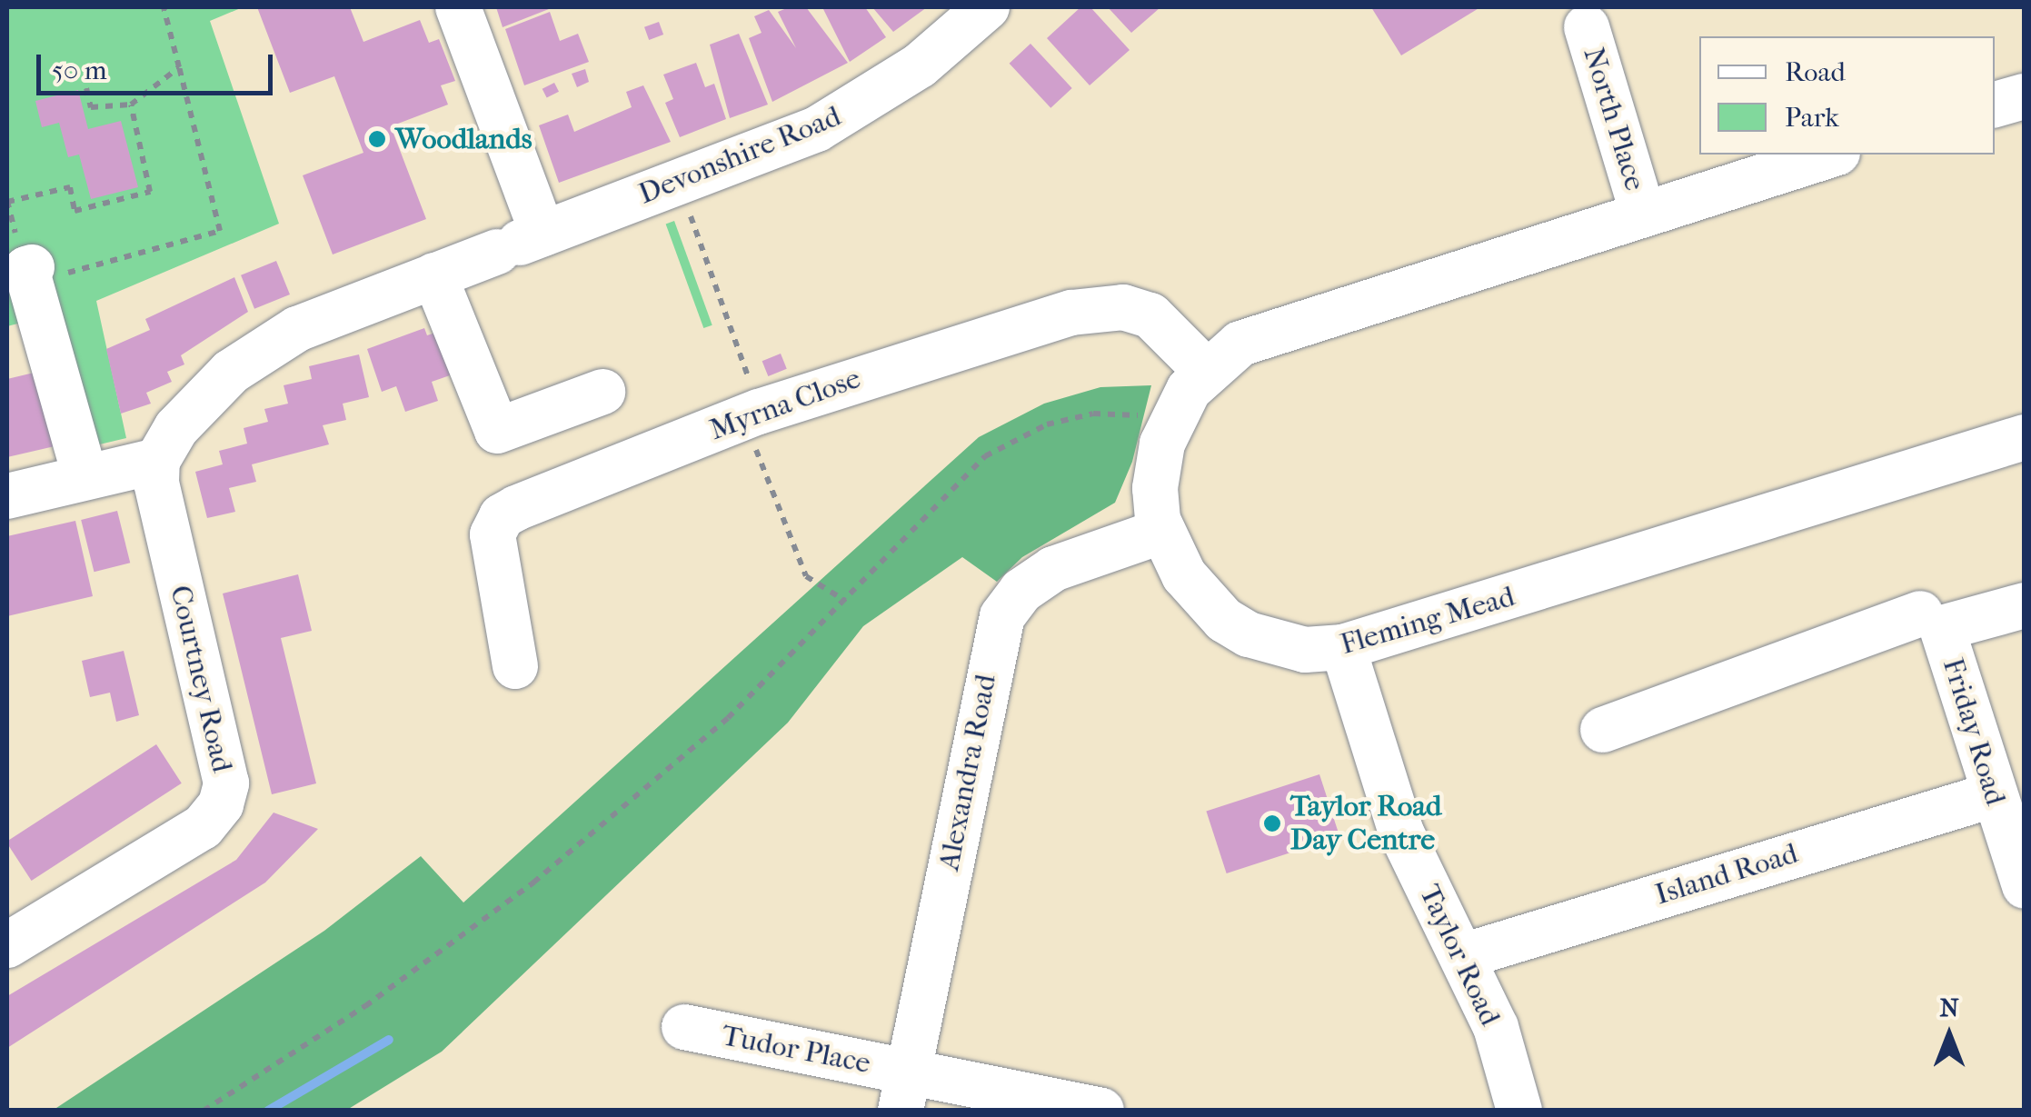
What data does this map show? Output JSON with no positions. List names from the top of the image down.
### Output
{
  "streets": {
    "street": [
      "North Place",
      "Devonshire Road",
      "Myrna Close",
      "Fleming Mead",
      "Courtney Road",
      "Friday Road",
      "Alexandra Road",
      "Island Road",
      "Taylor Road",
      "Tudor Place"
    ]
  },
  "crossings": [
    ["North Place", "Fleming Mead"],
    ["Devonshire Road", "Courtney Road"],
    ["Myrna Close", "Fleming Mead"],
    ["Fleming Mead", "Alexandra Road"],
    ["Fleming Mead", "Taylor Road"],
    ["Friday Road", "Island Road"],
    ["Alexandra Road", "Tudor Place"],
    ["Island Road", "Taylor Road"]
  ],
  "places": ["Woodlands", "Taylor Road Day Centre"],
  "legend": ["Road", "Park"],
  "scale_bar": "50 m",
  "north": "top"
}
